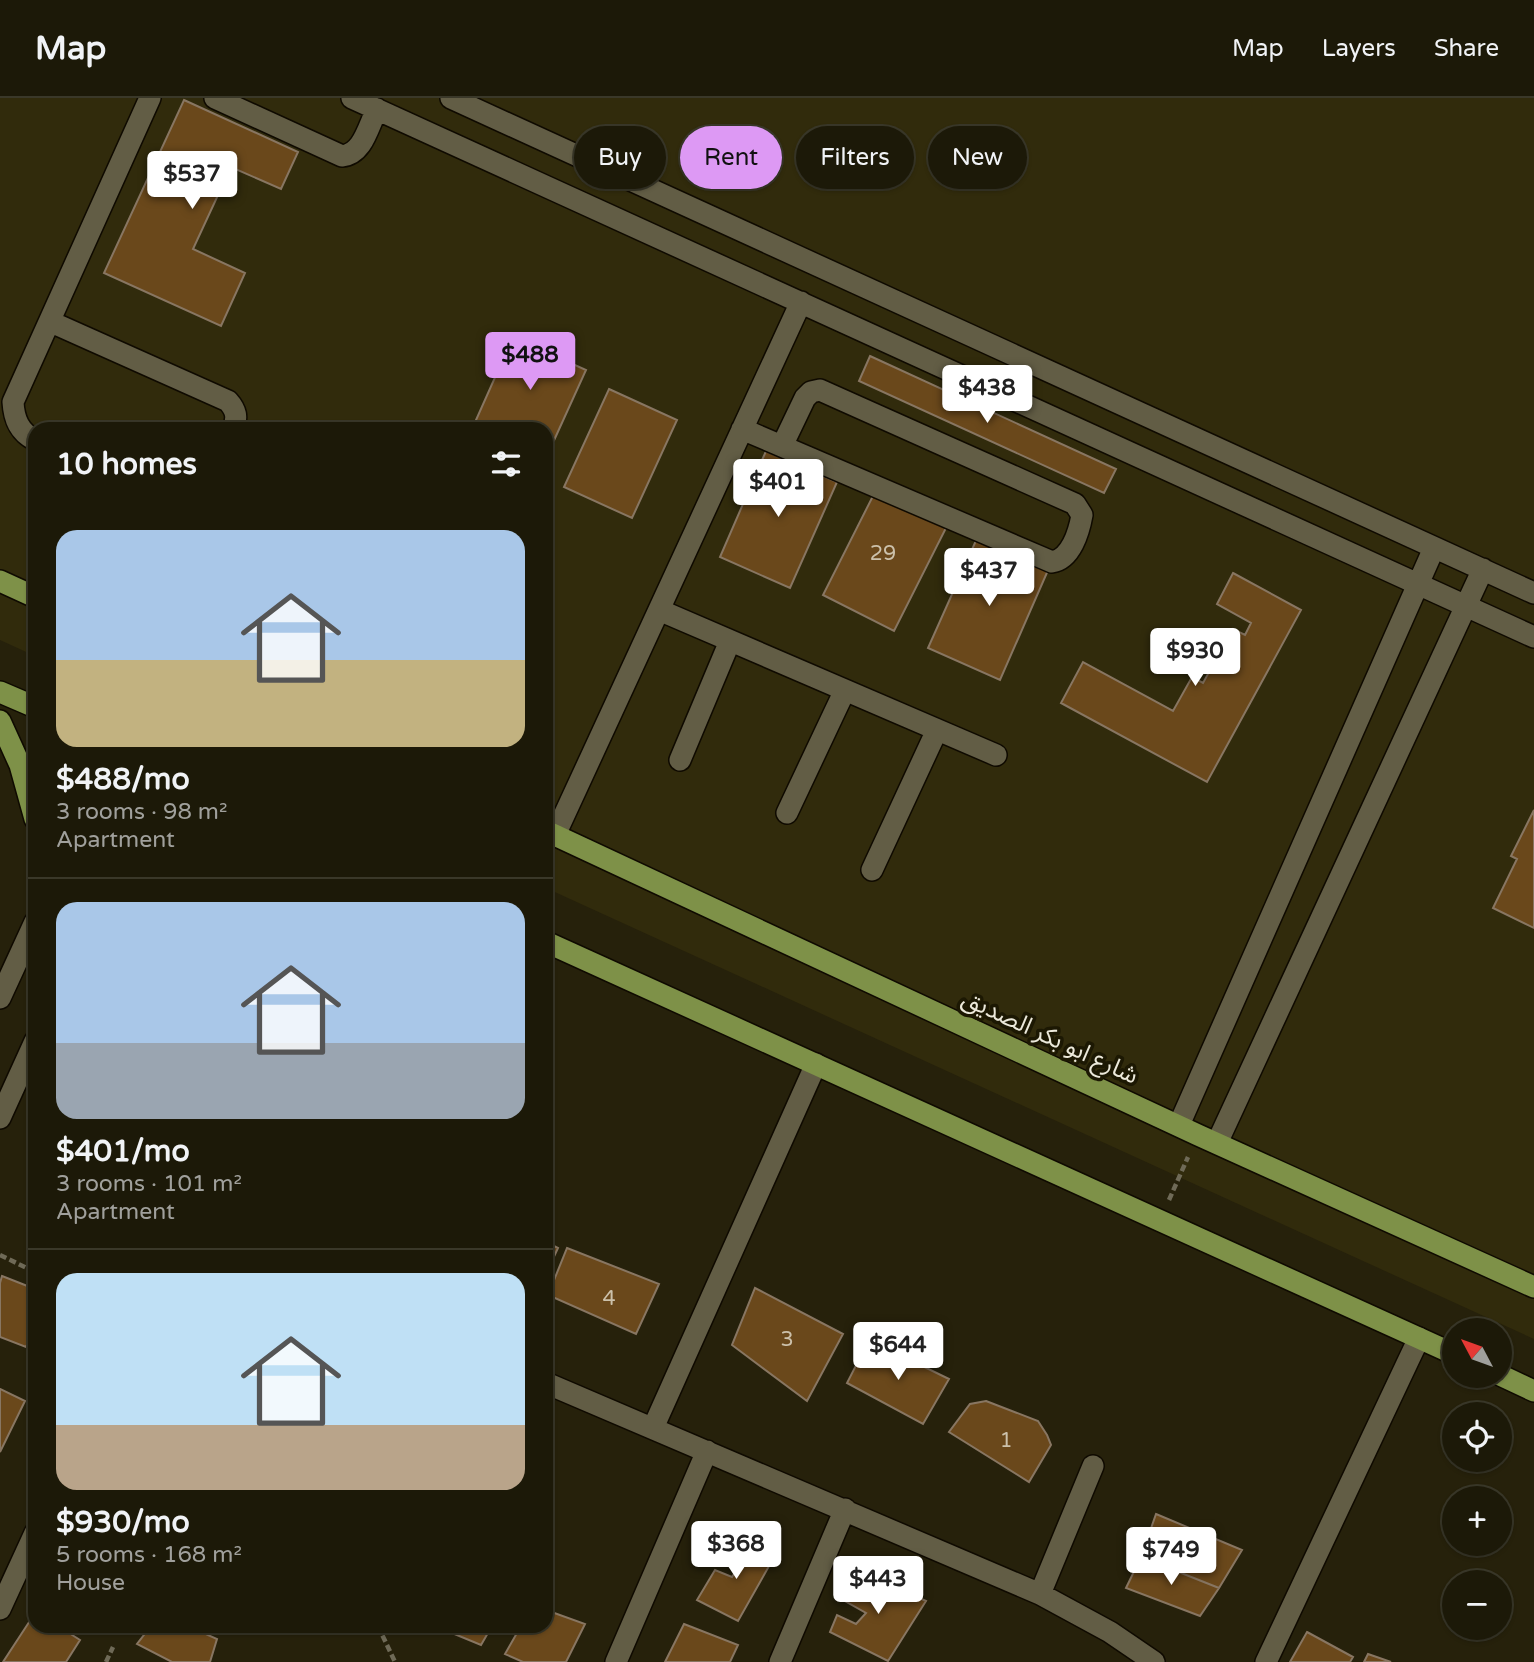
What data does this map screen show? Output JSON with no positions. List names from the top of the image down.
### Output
{
  "streets": {
    "main road": ["شارع ابو بكر الصديق"]
  },
  "house_numbers": [
    "29",
    "4",
    "3",
    "1"
  ],
  "north": "top left",
  "page": {
    "header": "Map",
    "nav": ["Map", "Layers", "Share"],
    "chip": [
      "Buy",
      "Rent",
      "Filters",
      "New"
    ],
    "price": [
      "$537",
      "$488",
      "$438",
      "$401",
      "$437",
      "$930",
      "$644",
      "$368",
      "$749",
      "$443"
    ],
    "heading": "10 homes",
    "list": [
      {
        "name": "$488/mo",
        "note": "3 rooms · 98 m² · Apartment"
      },
      {
        "name": "$401/mo",
        "note": "3 rooms · 101 m² · Apartment"
      },
      {
        "name": "$930/mo",
        "note": "5 rooms · 168 m² · House"
      }
    ],
    "map_buttons": ["+", "−"]
  }
}
